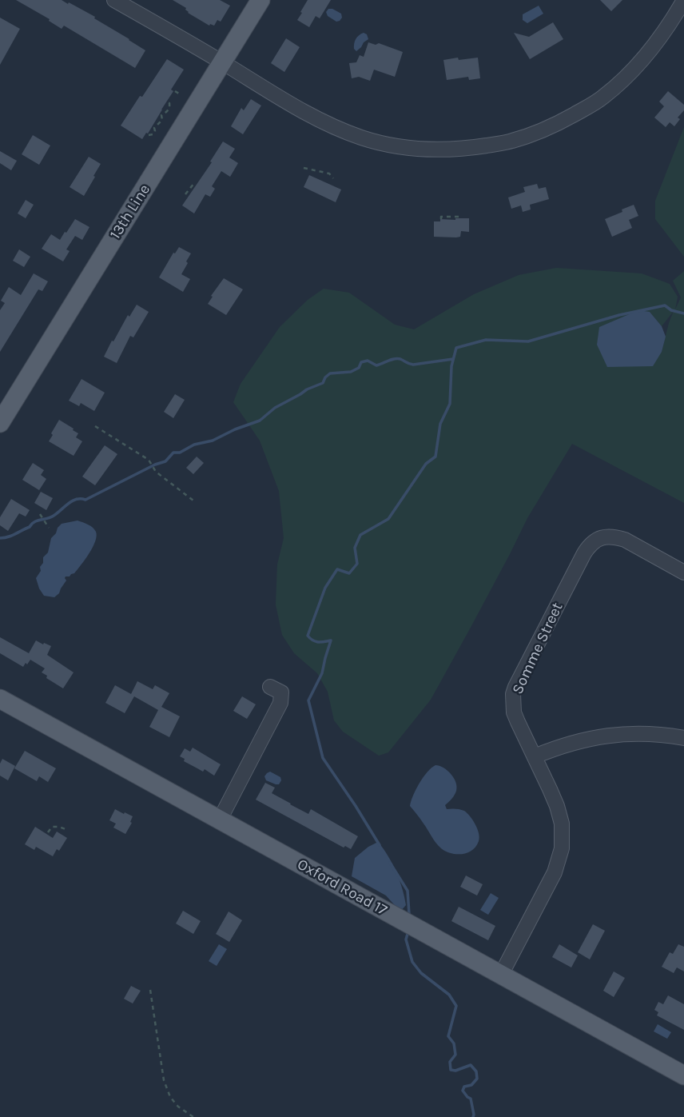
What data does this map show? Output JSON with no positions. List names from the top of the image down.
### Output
{
  "streets": {
    "main road": ["13th Line", "Oxford Road 17"],
    "street": ["Somme Street"]
  },
  "crossings": [
    ["Somme Street", "Oxford Road 17"]
  ]
}
